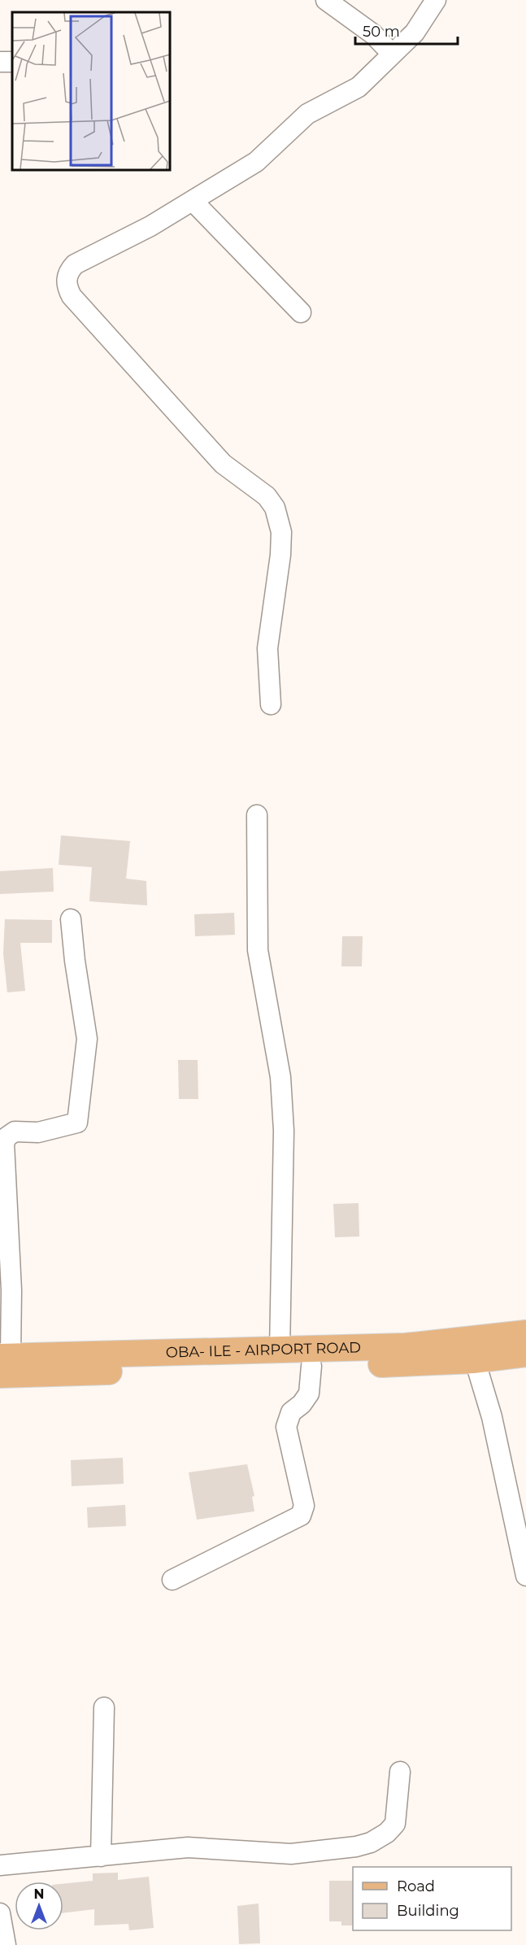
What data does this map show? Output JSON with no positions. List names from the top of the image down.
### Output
{
  "streets": {
    "main road": ["OBA- ILE - AIRPORT ROAD"]
  },
  "legend": ["Road", "Building"],
  "scale_bar": "50 m",
  "north": "top"
}
